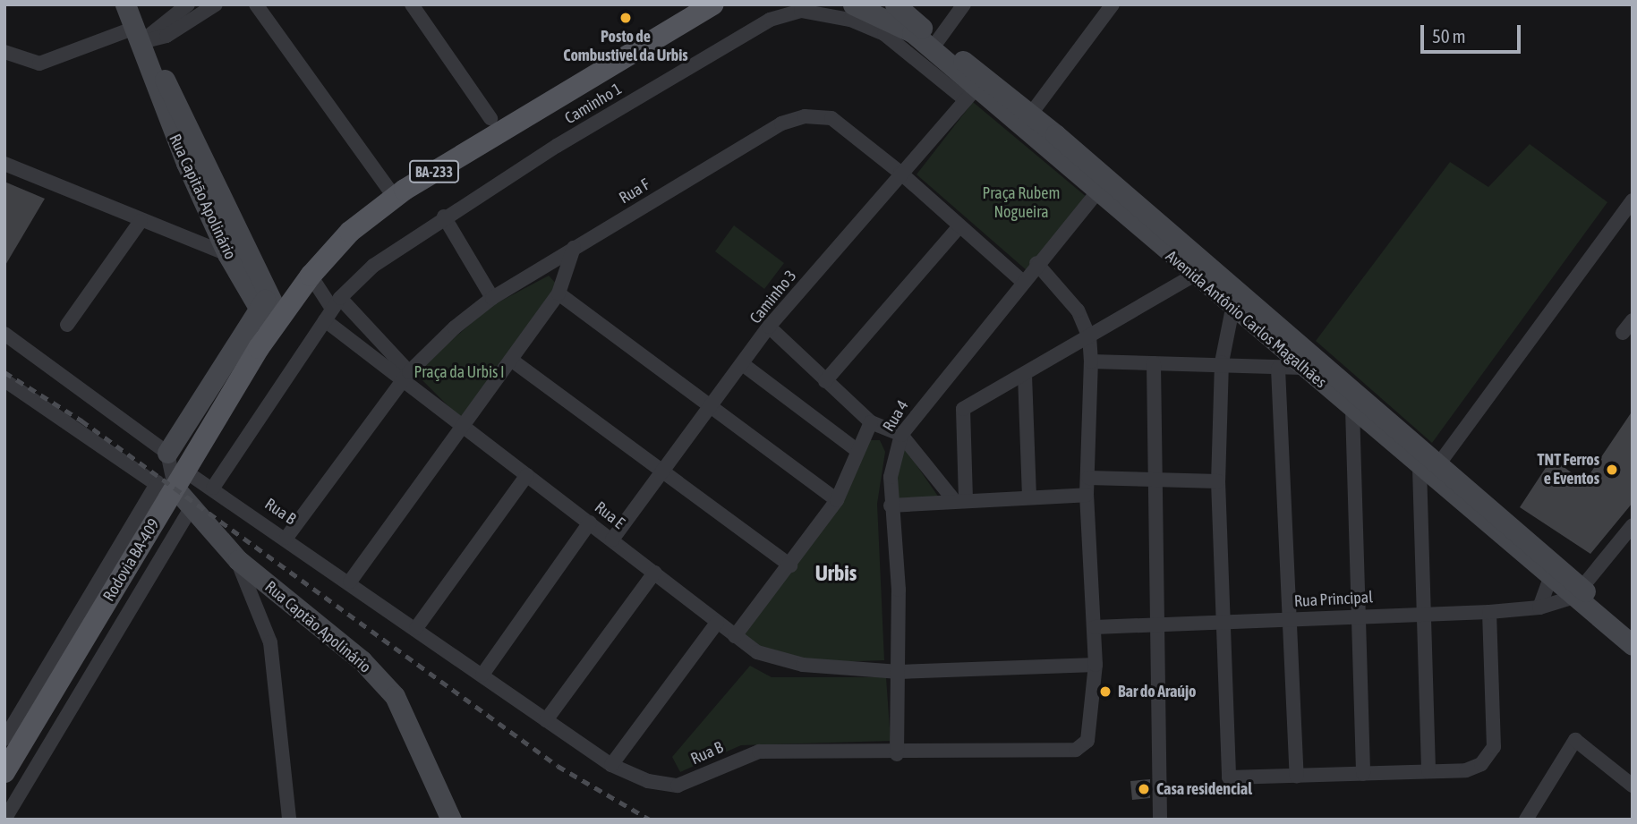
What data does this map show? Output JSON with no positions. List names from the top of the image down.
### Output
{
  "streets": {
    "main road": [
      "BA-233",
      "Rua Capitão Apolinário",
      "Avenida Antônio Carlos Magalhães",
      "Rodovia BA-409",
      "Rua Captão Apolinário"
    ],
    "street": [
      "Caminho 1",
      "Rua F",
      "Caminho 3",
      "Rua 4",
      "Rua B",
      "Rua E",
      "Rua Principal"
    ]
  },
  "crossings": [
    ["Caminho 1", "Caminho 3"],
    ["Caminho 1", "Avenida Antônio Carlos Magalhães"],
    ["Caminho 1", "Rua B"],
    ["Caminho 1", "Rua E"],
    ["BA-233", "Rua Capitão Apolinário"],
    ["BA-233", "Rua E"],
    ["BA-233", "Rodovia BA-409"],
    ["Rua F", "Caminho 3"],
    ["Rua F", "Rua B"],
    ["Rua F", "Rua E"],
    ["Rua Capitão Apolinário", "Rodovia BA-409"],
    ["Caminho 3", "Avenida Antônio Carlos Magalhães"],
    ["Caminho 3", "Rua E"],
    ["Avenida Antônio Carlos Magalhães", "Rua 4"],
    ["Avenida Antônio Carlos Magalhães", "Rua Principal"],
    ["Rua 4", "Rua B"],
    ["Rua 4", "Rua E"],
    ["Rua B", "Rua E"],
    ["Rua B", "Rodovia BA-409"],
    ["Rua B", "Rua Principal"],
    ["Rua B", "Rua Captão Apolinário"],
    ["Rodovia BA-409", "Rua Captão Apolinário"]
  ],
  "districts": ["Urbis"],
  "parks": ["Praça Rubem Nogueira", "Praça da Urbis I"],
  "places": [
    "Posto de Combustivel da Urbis",
    "TNT Ferros e Eventos",
    "Bar do Araújo",
    "Casa residencial"
  ],
  "scale_bar": "50 m"
}
